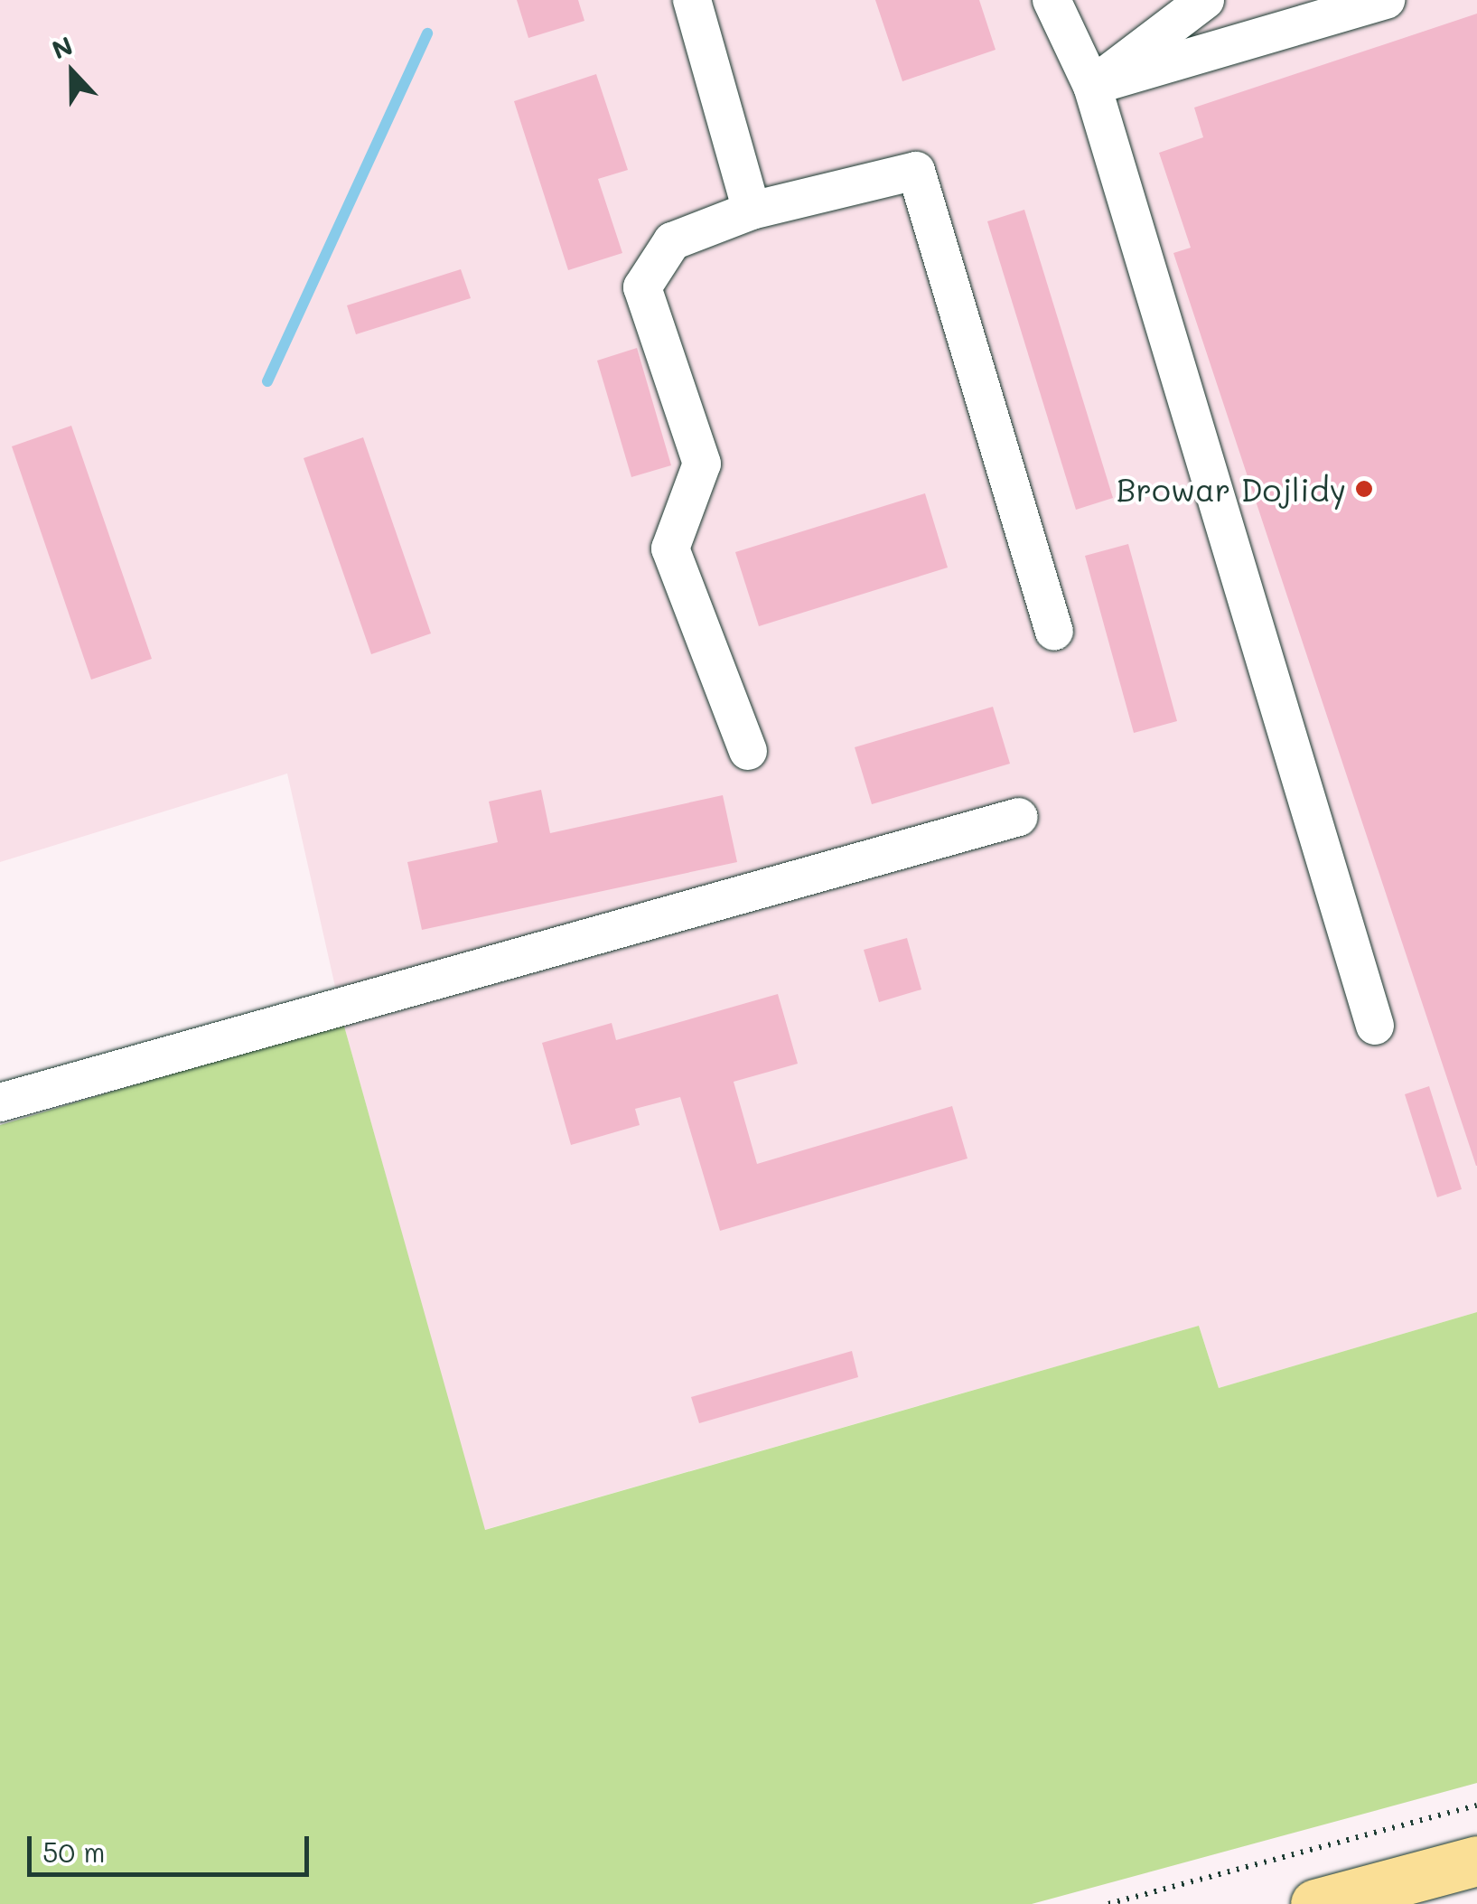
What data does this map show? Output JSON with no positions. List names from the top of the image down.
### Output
{
  "places": ["Browar Dojlidy"],
  "scale_bar": "50 m",
  "north": "top"
}
